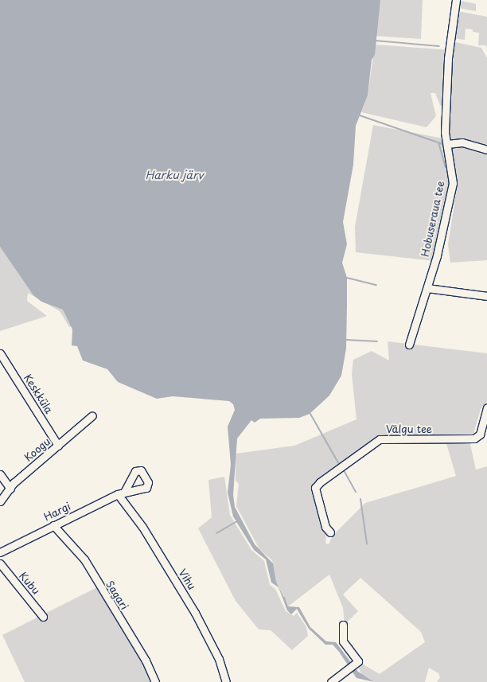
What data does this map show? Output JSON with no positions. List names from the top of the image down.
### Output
{
  "streets": {
    "street": [
      "Hobuseraua tee",
      "Keskküla",
      "Välgu tee",
      "Koogu",
      "Hargi",
      "Vihu",
      "Kubu",
      "Sagari"
    ]
  },
  "crossings": [
    ["Keskküla", "Koogu"],
    ["Hargi", "Vihu"],
    ["Hargi", "Sagari"]
  ],
  "water": ["Harku järv"]
}
